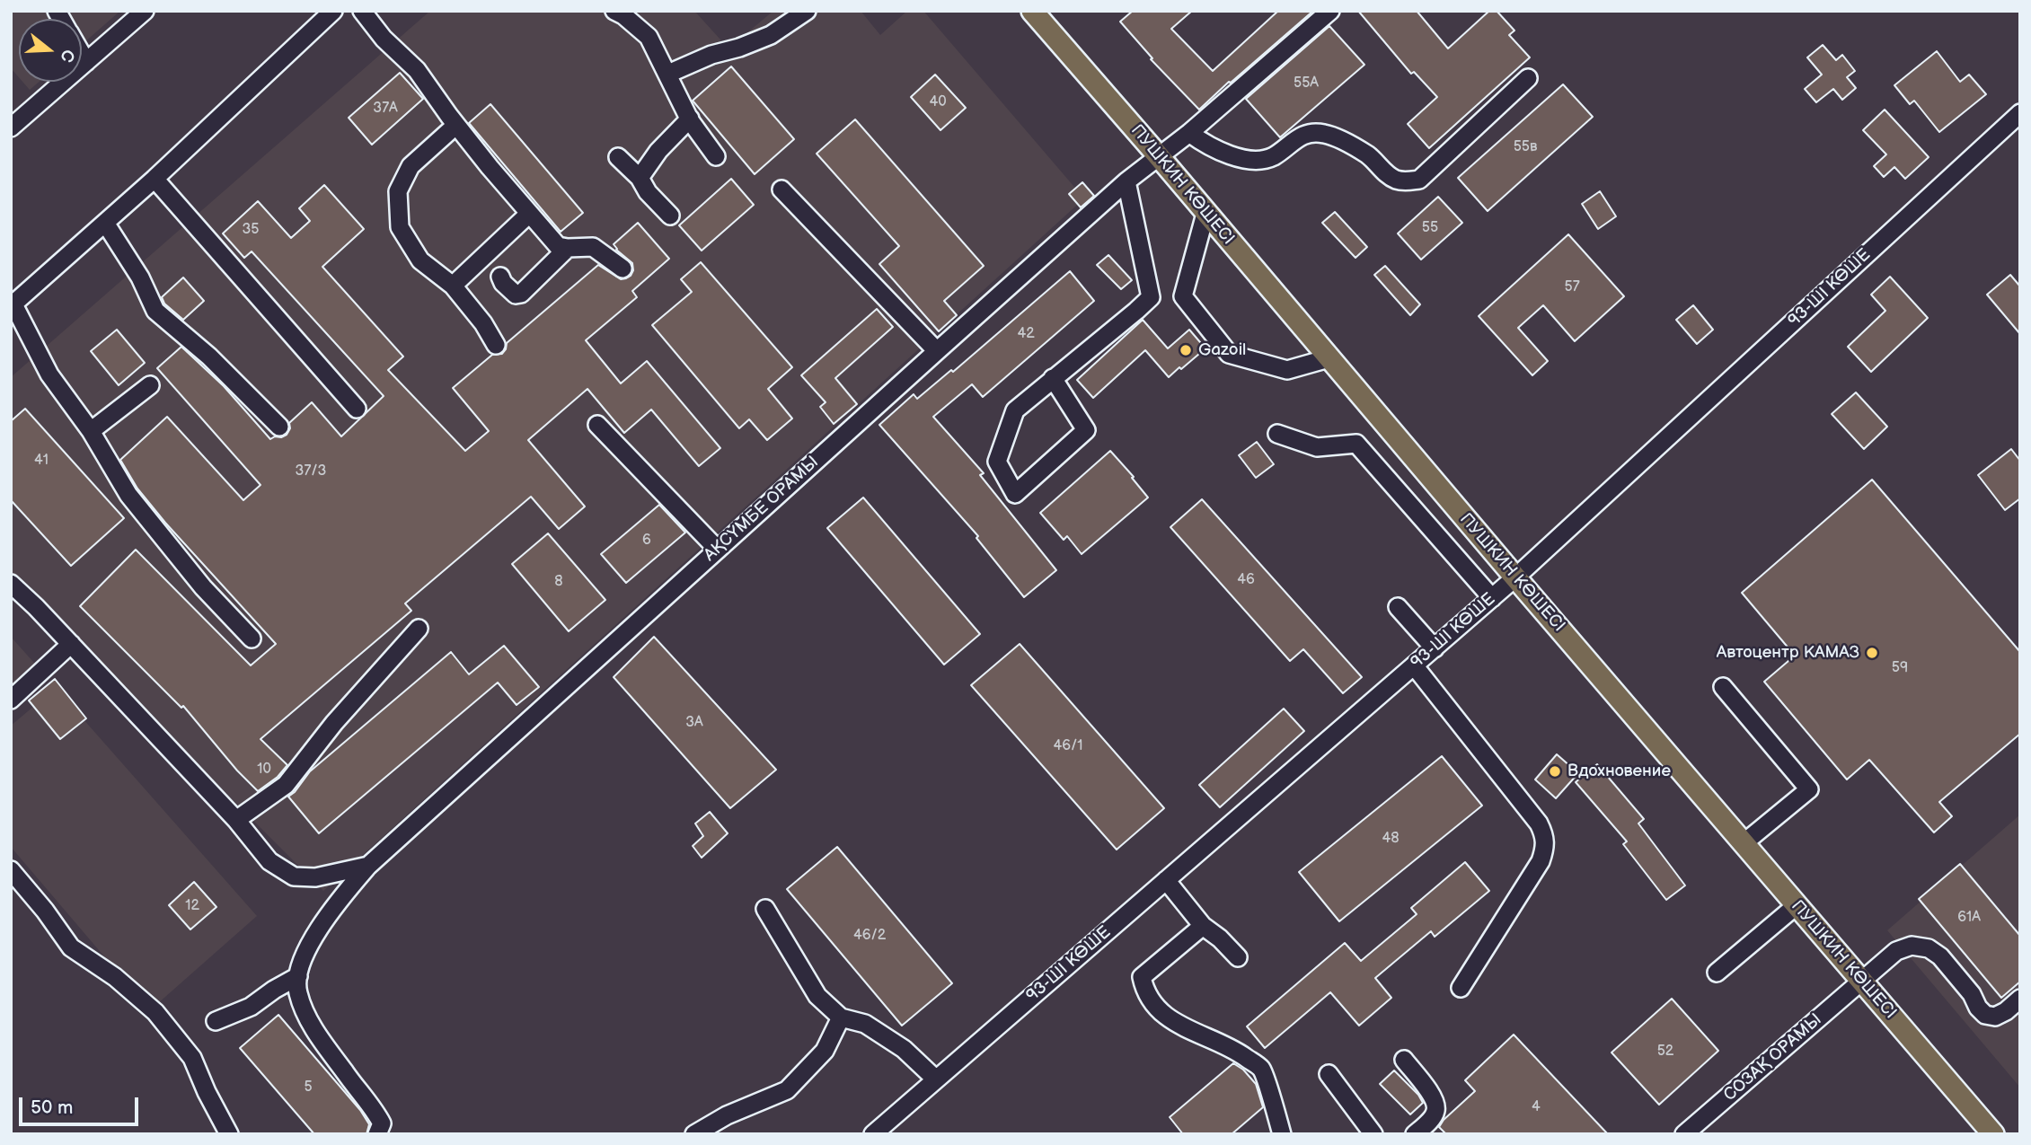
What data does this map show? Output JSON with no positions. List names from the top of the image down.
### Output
{
  "streets": {
    "main road": ["ПУШКИН КӨШЕСІ"],
    "lane": ["93-ШІ КӨШЕ", "АҚСҮМБЕ ОРАМЫ", "СОЗАҚ ОРАМЫ"]
  },
  "crossings": [
    ["ПУШКИН КӨШЕСІ", "93-ШІ КӨШЕ"],
    ["ПУШКИН КӨШЕСІ", "АҚСҮМБЕ ОРАМЫ"],
    ["ПУШКИН КӨШЕСІ", "СОЗАҚ ОРАМЫ"]
  ],
  "places": ["Gazoil", "Автоцентр КАМАЗ", "Вдохновение"],
  "house_numbers": [
    "55А",
    "40",
    "37А",
    "55в",
    "55",
    "35",
    "57",
    "42",
    "41",
    "37/3",
    "6",
    "46",
    "8",
    "59",
    "3А",
    "46/1",
    "10",
    "48",
    "12",
    "61А",
    "46/2",
    "52",
    "5",
    "4"
  ],
  "scale_bar": "50 m",
  "north": "right"
}
